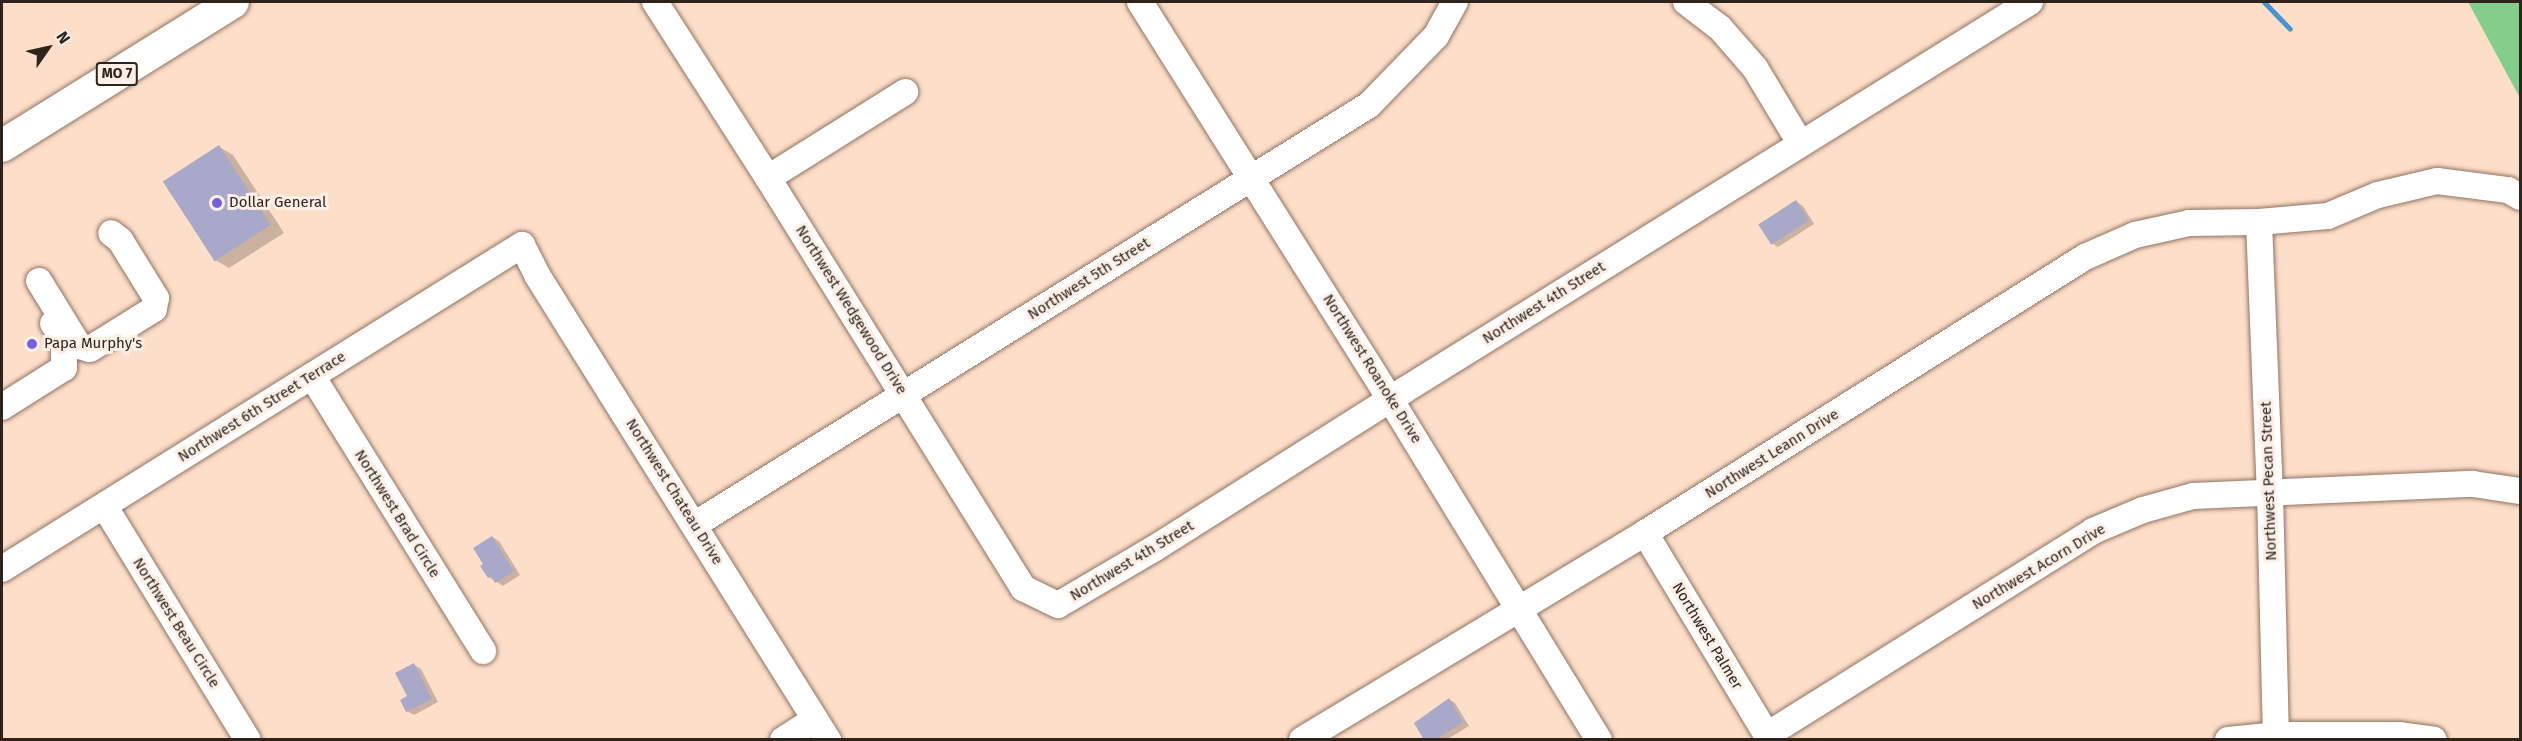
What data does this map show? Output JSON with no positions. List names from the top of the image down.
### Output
{
  "streets": {
    "main road": ["MO 7"],
    "street": [
      "Northwest 5th Street",
      "Northwest 4th Street",
      "Northwest Wedgewood Drive",
      "Northwest Roanoke Drive",
      "Northwest 6th Street Terrace",
      "Northwest Leann Drive",
      "Northwest Pecan Street",
      "Northwest Chateau Drive",
      "Northwest Brad Circle",
      "Northwest Acorn Drive",
      "Northwest Beau Circle",
      "Northwest Palmer"
    ]
  },
  "crossings": [
    ["Northwest 5th Street", "Northwest Wedgewood Drive"],
    ["Northwest 5th Street", "Northwest Roanoke Drive"],
    ["Northwest 5th Street", "Northwest Chateau Drive"],
    ["Northwest 4th Street", "Northwest Wedgewood Drive"],
    ["Northwest 4th Street", "Northwest Roanoke Drive"],
    ["Northwest Roanoke Drive", "Northwest Leann Drive"],
    ["Northwest 6th Street Terrace", "Northwest Chateau Drive"],
    ["Northwest 6th Street Terrace", "Northwest Brad Circle"],
    ["Northwest 6th Street Terrace", "Northwest Beau Circle"],
    ["Northwest Leann Drive", "Northwest Pecan Street"],
    ["Northwest Leann Drive", "Northwest Palmer"],
    ["Northwest Pecan Street", "Northwest Acorn Drive"],
    ["Northwest Acorn Drive", "Northwest Palmer"]
  ],
  "places": ["Dollar General", "Papa Murphy's"],
  "north": "top right"
}
